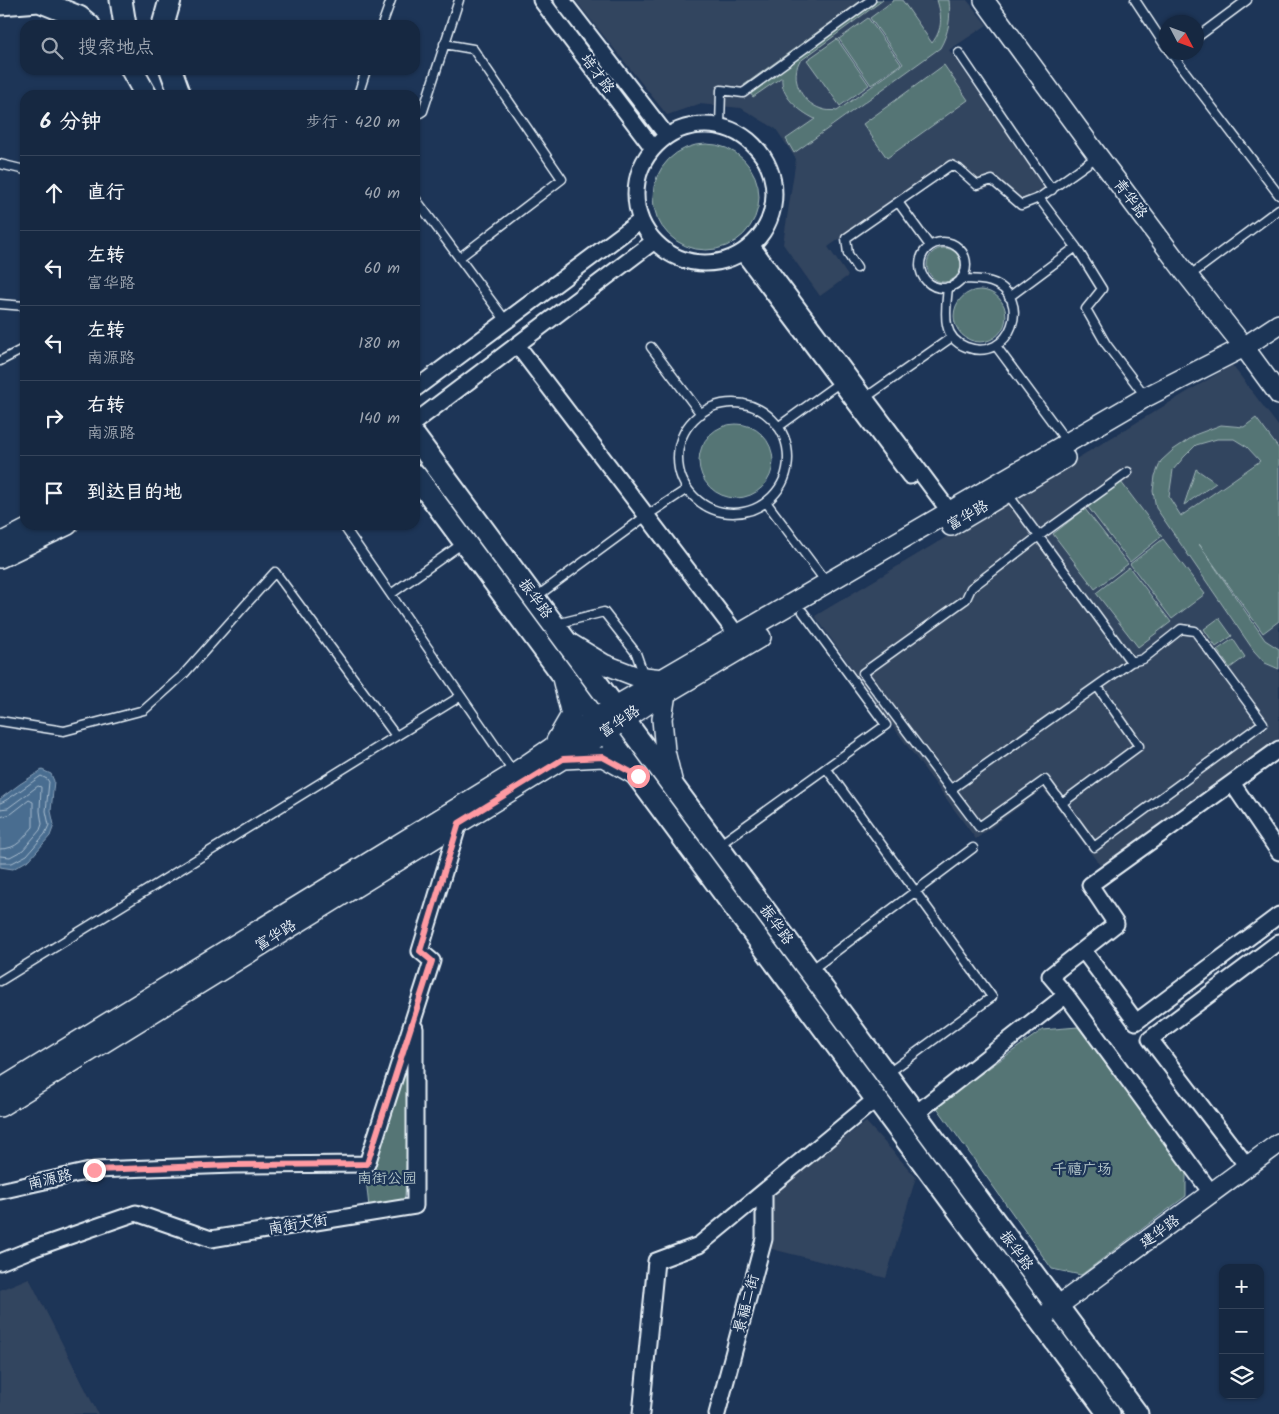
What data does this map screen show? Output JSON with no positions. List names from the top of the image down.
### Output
{
  "streets": {
    "main road": ["振华路"],
    "street": [
      "培才路",
      "青华路",
      "富华路",
      "南源路",
      "南街大街",
      "建华路",
      "景福二街"
    ]
  },
  "crossings": [
    ["青华路", "富华路"],
    ["富华路", "振华路"],
    ["富华路", "南源路"],
    ["振华路", "建华路"],
    ["南源路", "南街大街"]
  ],
  "parks": ["千禧广场", "南街公园"],
  "north": "bottom right",
  "page": {
    "search": "搜索地点",
    "heading": ["6 分钟", "步行 · 420 m"],
    "list": [
      ["直行", "40 m"],
      ["左转", "富华路", "60 m"],
      ["左转", "南源路", "180 m"],
      ["右转", "南源路", "140 m"],
      "到达目的地"
    ],
    "map_buttons": ["+", "−"]
  }
}
